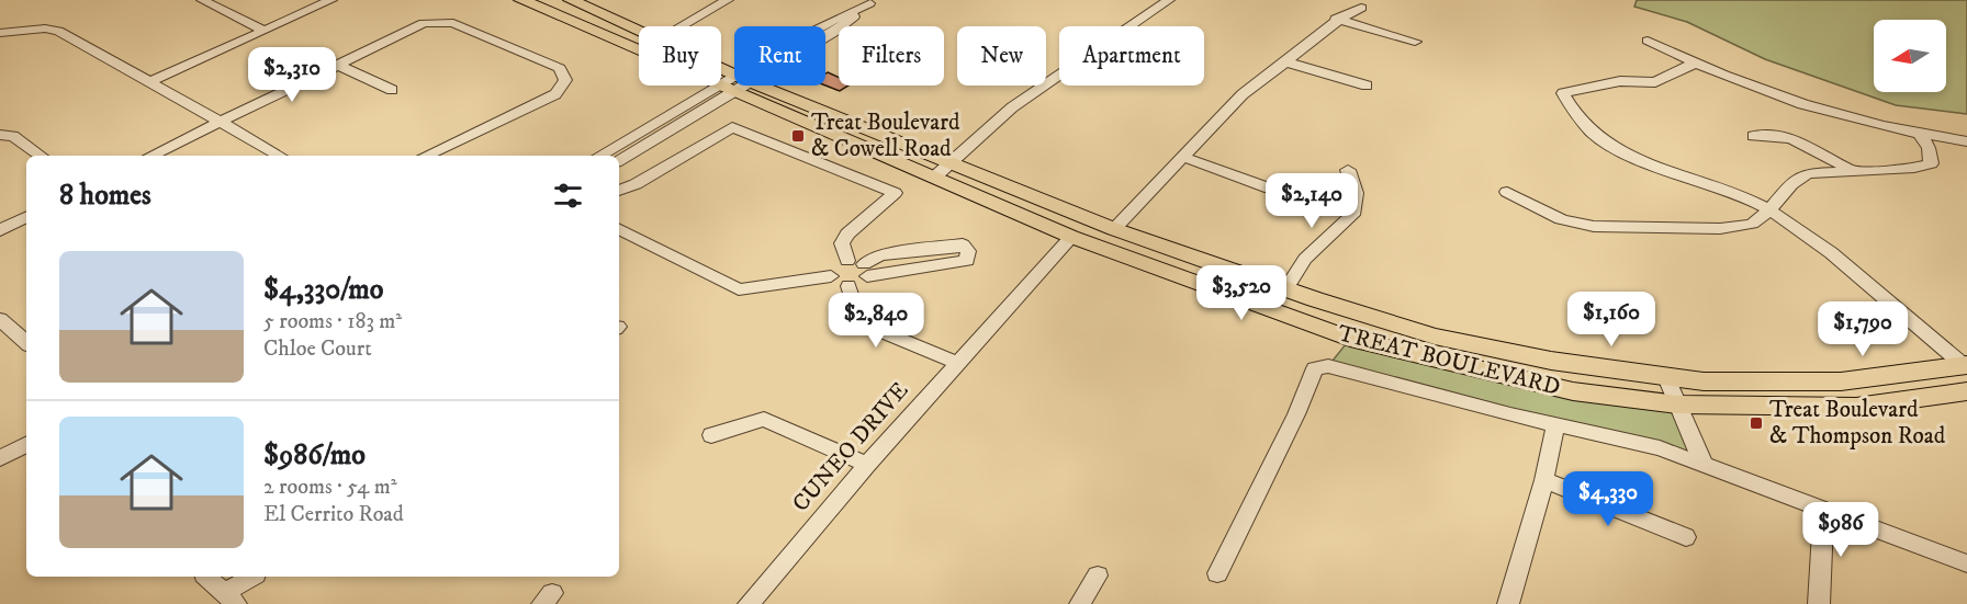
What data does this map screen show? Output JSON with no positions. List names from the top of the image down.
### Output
{
  "streets": {
    "main road": ["TREAT BOULEVARD"],
    "street": ["CUNEO DRIVE"]
  },
  "crossings": [
    ["TREAT BOULEVARD", "CUNEO DRIVE"]
  ],
  "places": {
    "transit": ["Treat Boulevard & Cowell Road", "Treat Boulevard & Thompson Road"]
  },
  "north": "left",
  "page": {
    "chip": [
      "Buy",
      "Rent",
      "Filters",
      "New",
      "Apartment"
    ],
    "price": [
      "$2,310",
      "$2,140",
      "$3,520",
      "$1,160",
      "$2,840",
      "$1,790",
      "$4,330",
      "$986"
    ],
    "heading": "8 homes",
    "list": [
      {
        "name": "$4,330/mo",
        "note": "5 rooms · 183 m² · Chloe Court"
      },
      {
        "name": "$986/mo",
        "note": "2 rooms · 54 m² · El Cerrito Road"
      }
    ]
  }
}
